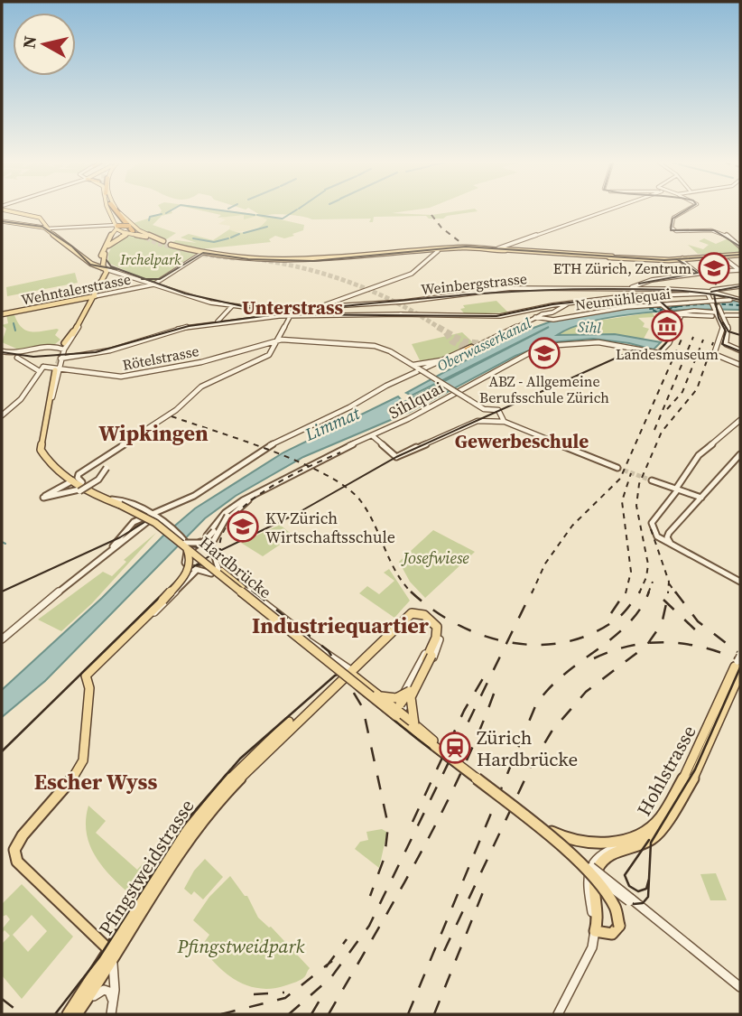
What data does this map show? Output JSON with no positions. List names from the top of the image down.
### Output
{
  "streets": {
    "main road": [
      "Wehntalerstrasse",
      "Hardbrücke",
      "Hohlstrasse",
      "Pfingstweidstrasse"
    ],
    "street": [
      "Weinbergstrasse",
      "Neumühlequai",
      "Rötelstrasse",
      "Sihlquai"
    ]
  },
  "crossings": [
    ["Sihlquai", "Hardbrücke"],
    ["Hardbrücke", "Hohlstrasse"]
  ],
  "districts": [
    "Unterstrass",
    "Wipkingen",
    "Gewerbeschule",
    "Industriequartier",
    "Escher Wyss"
  ],
  "water": ["Sihl", "Oberwasserkanal", "Limmat"],
  "parks": ["Irchelpark", "Josefwiese", "Pfingstweidpark"],
  "places": {
    "school or university": ["ETH Zürich, Zentrum", "ABZ - Allgemeine Berufsschule Zürich", "KV Zürich Wirtschaftsschule"],
    "museum": ["Landesmuseum"],
    "station": ["Zürich Hardbrücke"]
  },
  "north": "left"
}
